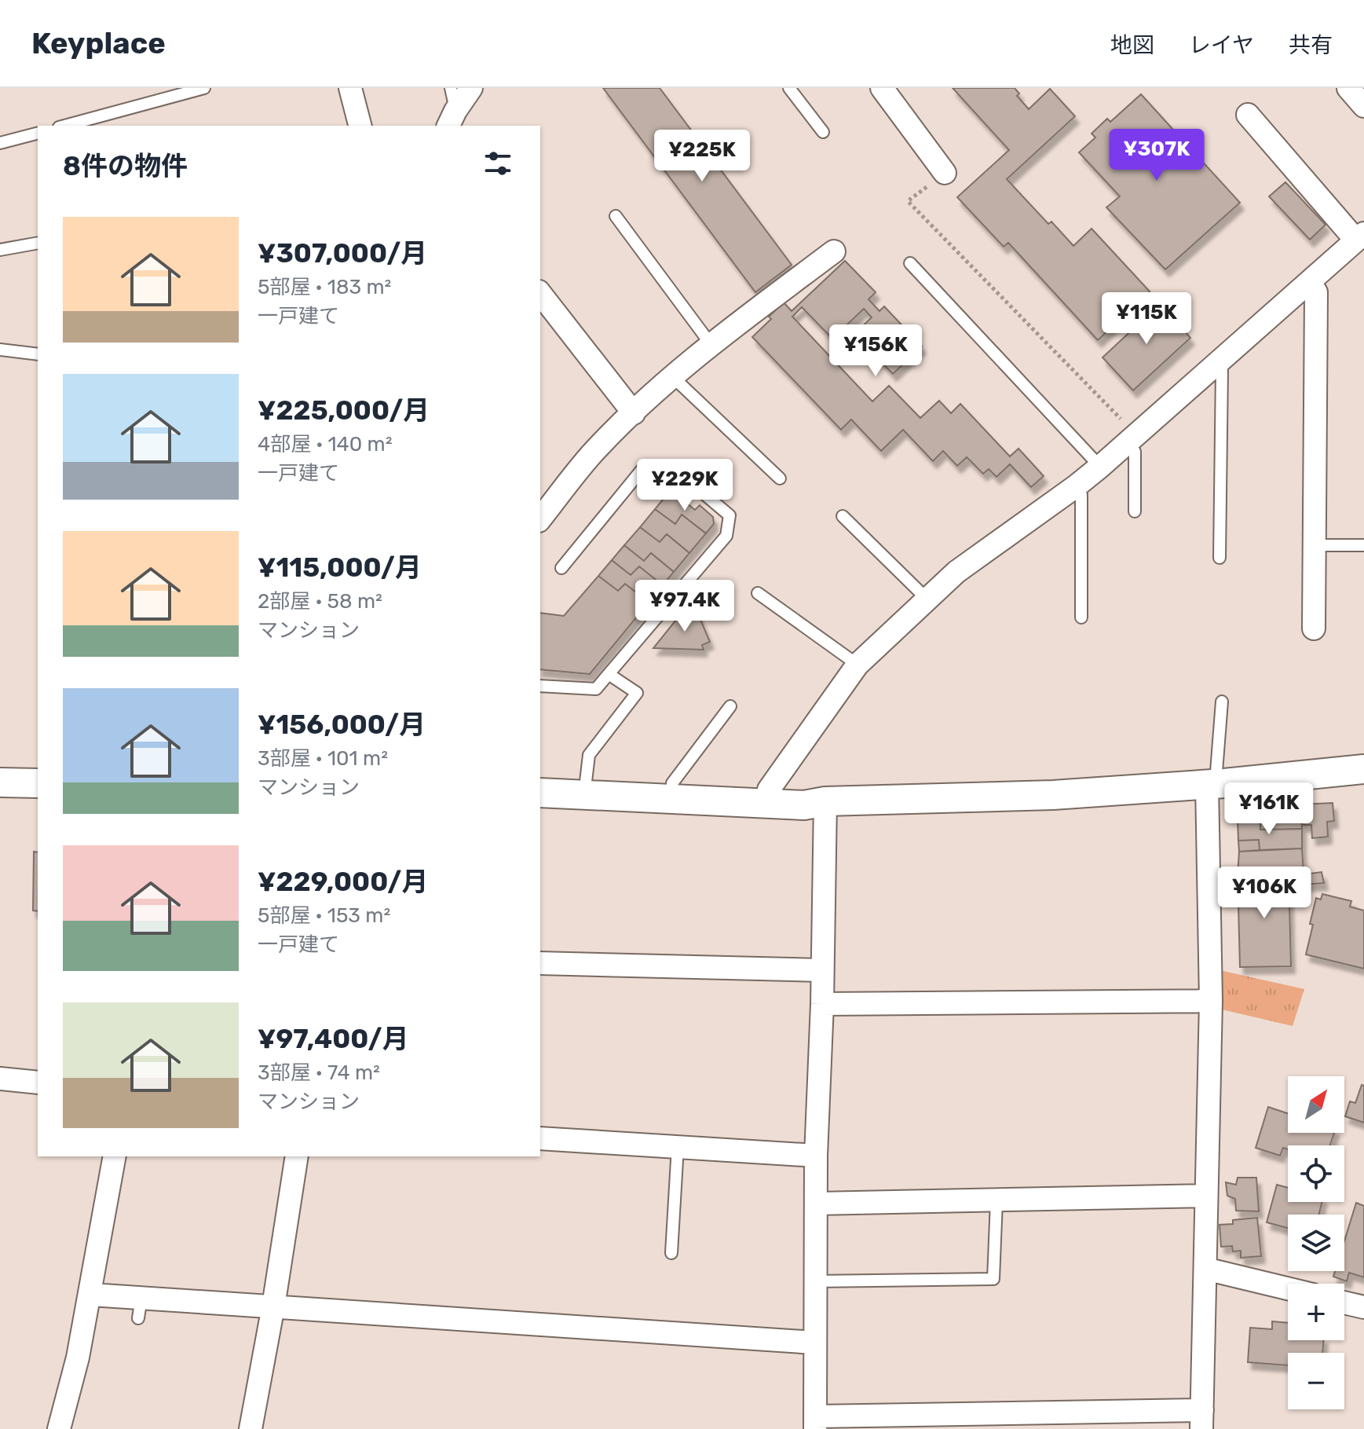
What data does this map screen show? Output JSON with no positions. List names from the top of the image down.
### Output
{
  "north": "top right",
  "page": {
    "header": "Keyplace",
    "nav": ["地図", "レイヤ", "共有"],
    "heading": "8件の物件",
    "price": [
      "¥307K",
      "¥225K",
      "¥115K",
      "¥156K",
      "¥229K",
      "¥97.4K",
      "¥161K",
      "¥106K"
    ],
    "list": [
      {
        "name": "¥307,000/月",
        "note": "5部屋 · 183 m² · 一戸建て"
      },
      {
        "name": "¥225,000/月",
        "note": "4部屋 · 140 m² · 一戸建て"
      },
      {
        "name": "¥115,000/月",
        "note": "2部屋 · 58 m² · マンション"
      },
      {
        "name": "¥156,000/月",
        "note": "3部屋 · 101 m² · マンション"
      },
      {
        "name": "¥229,000/月",
        "note": "5部屋 · 153 m² · 一戸建て"
      },
      {
        "name": "¥97,400/月",
        "note": "3部屋 · 74 m² · マンション"
      }
    ],
    "map_buttons": ["+", "−"]
  }
}
